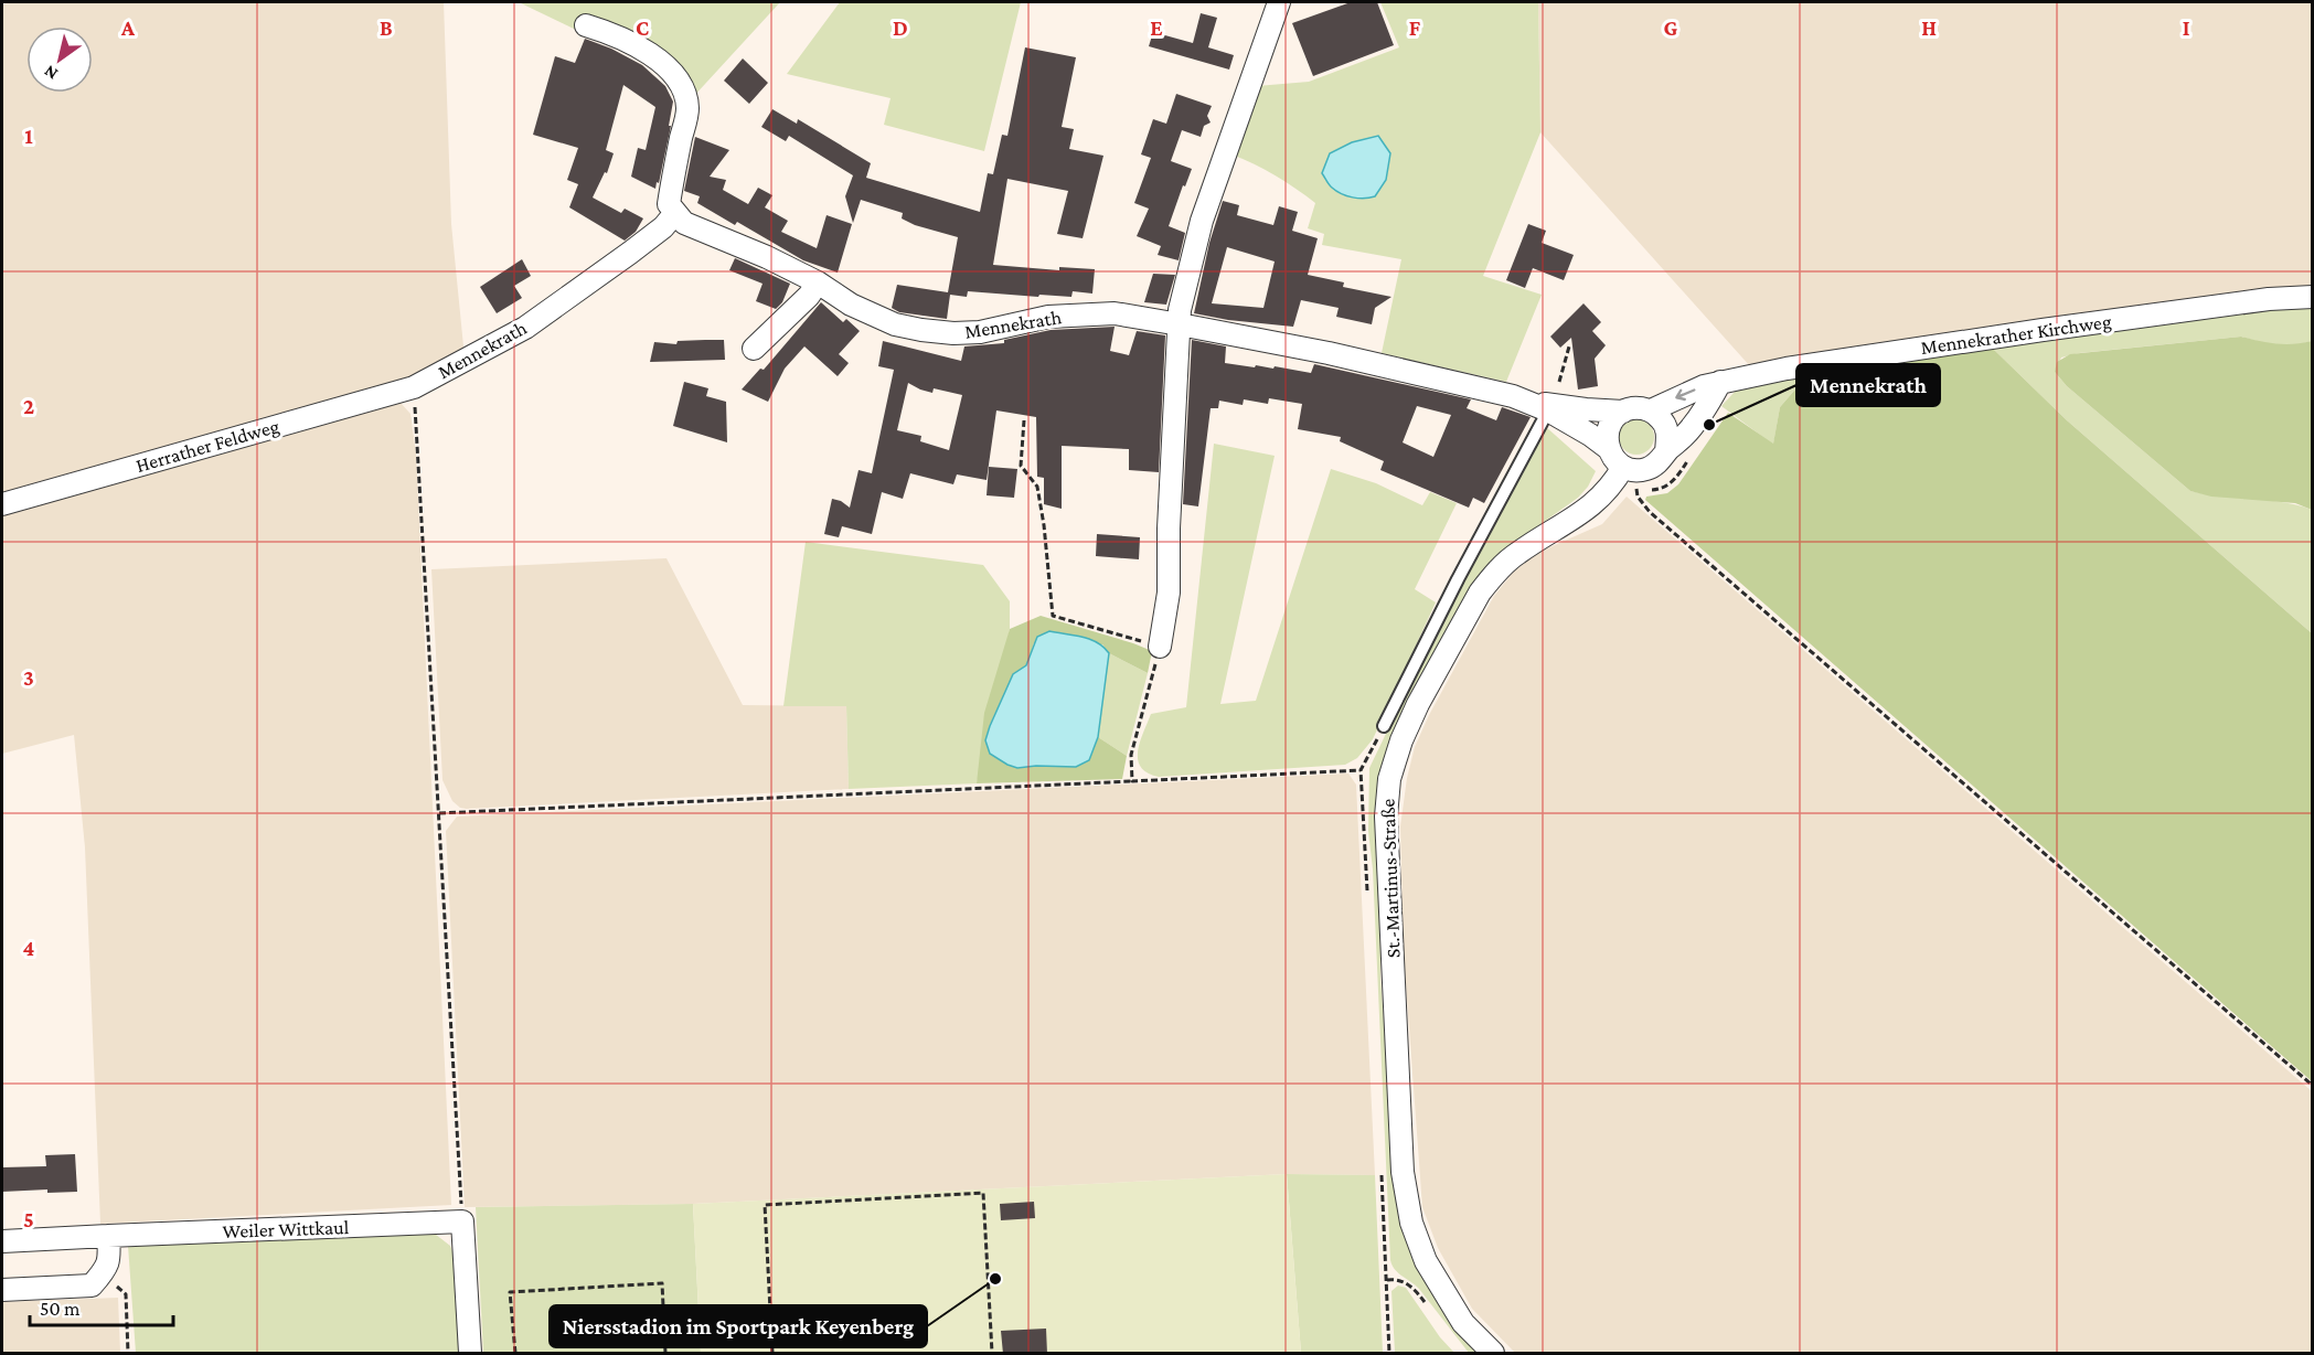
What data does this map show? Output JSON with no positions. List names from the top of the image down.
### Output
{
  "streets": {
    "street": [
      "Mennekrath",
      "Mennekrather Kirchweg",
      "Herrather Feldweg",
      "St.-Martinus-Straße",
      "Weiler Wittkaul"
    ]
  },
  "crossings": [
    ["Mennekrath", "Mennekrather Kirchweg"],
    ["Mennekrath", "Herrather Feldweg"],
    ["Mennekrath", "St.-Martinus-Straße"],
    ["Mennekrather Kirchweg", "St.-Martinus-Straße"]
  ],
  "places": ["Mennekrath", "Niersstadion im Sportpark Keyenberg"],
  "scale_bar": "50 m",
  "north": "bottom left",
  "grid": {
    "columns": [
      "A",
      "B",
      "C",
      "D",
      "E",
      "F",
      "G",
      "H",
      "I"
    ],
    "rows": [
      "1",
      "2",
      "3",
      "4",
      "5"
    ]
  }
}
